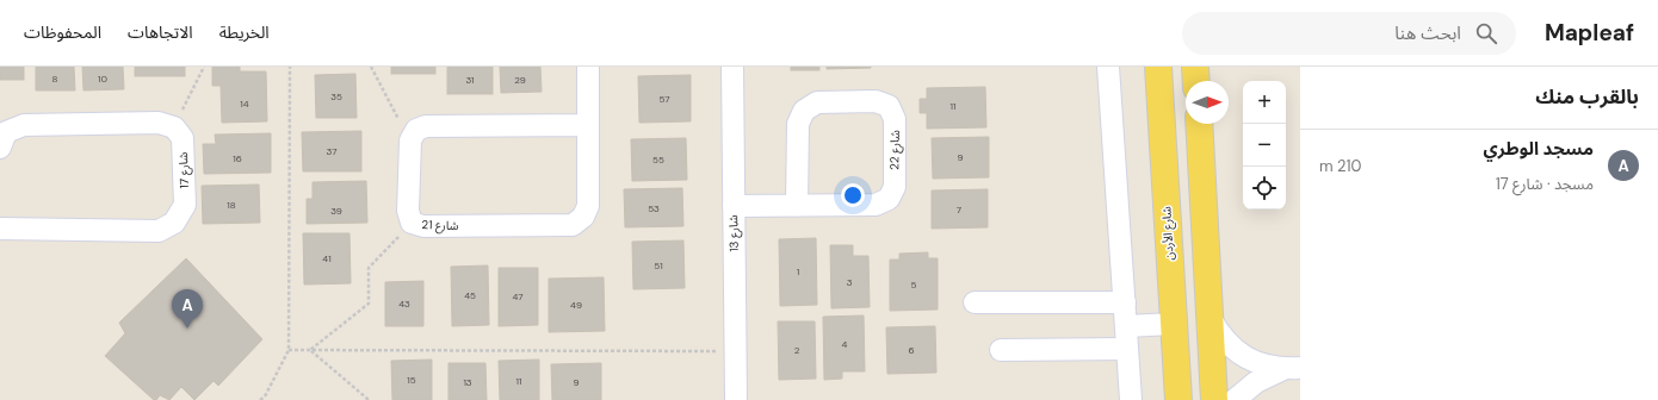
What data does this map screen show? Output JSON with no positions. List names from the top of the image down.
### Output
{
  "streets": {
    "main road": ["شارع الأردن"],
    "street": [
      "شارع 22",
      "شارع 17",
      "شارع 21",
      "شارع 13"
    ]
  },
  "crossings": [
    ["شارع 22", "شارع 13"]
  ],
  "house_numbers": [
    "8",
    "10",
    "31",
    "29",
    "35",
    "57",
    "14",
    "11",
    "37",
    "9",
    "16",
    "55",
    "18",
    "53",
    "7",
    "39",
    "41",
    "51",
    "1",
    "3",
    "5",
    "45",
    "47",
    "43",
    "49",
    "4",
    "2",
    "6",
    "15",
    "11",
    "13",
    "9"
  ],
  "north": "right",
  "page": {
    "header": "Mapleaf",
    "search": "ابحث هنا",
    "nav": ["الخريطة", "الاتجاهات", "المحفوظات"],
    "heading": "بالقرب منك",
    "map_buttons": ["+", "−"],
    "list": [
      {
        "mark": "A",
        "name": "مسجد الوطري",
        "note": "مسجد · شارع 17",
        "value": "210 m"
      }
    ],
    "pins": "A"
  }
}
